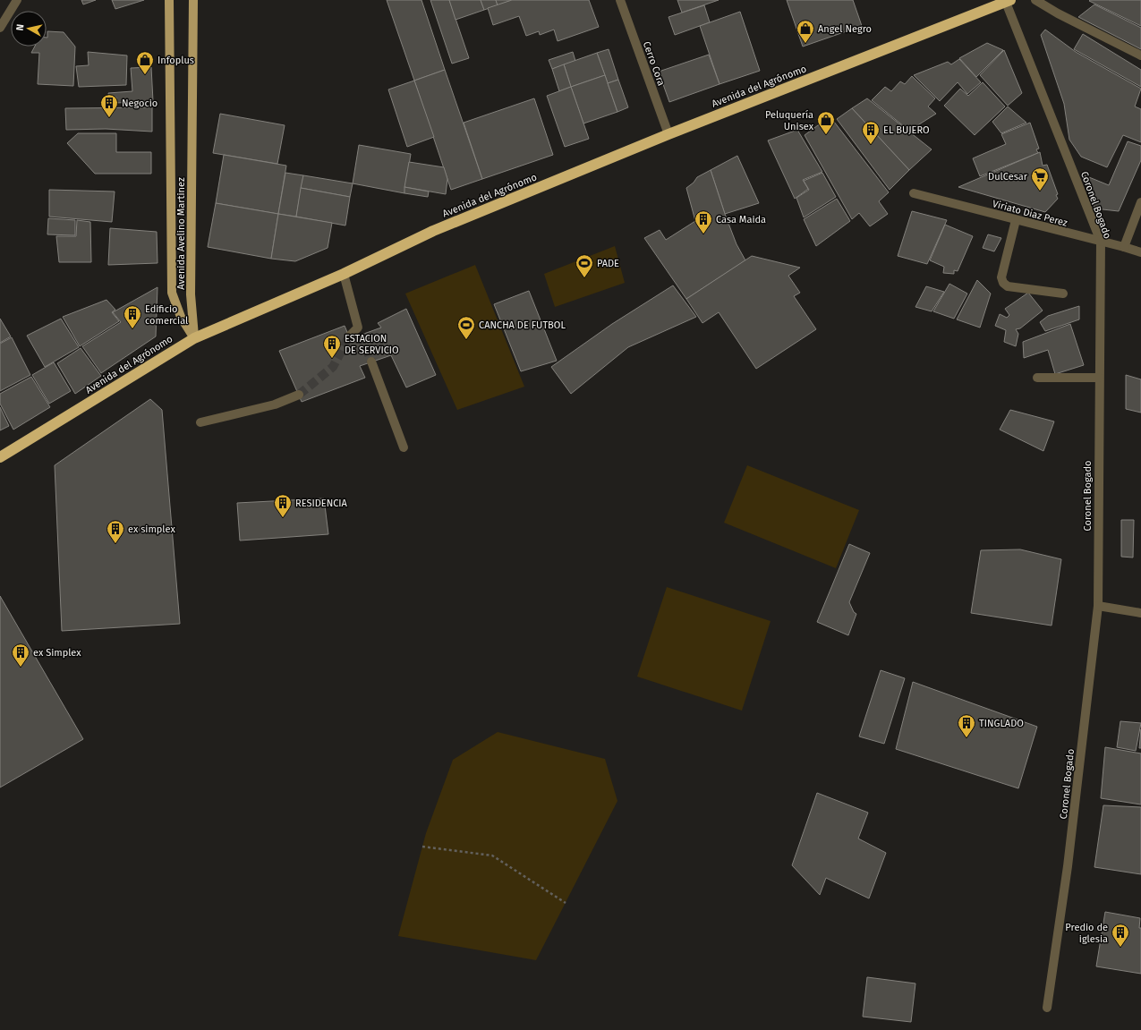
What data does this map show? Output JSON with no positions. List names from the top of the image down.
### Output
{
  "streets": {
    "highway": ["Avenida del Agrónomo"],
    "main road": ["Avenida Avelino Martinez"],
    "street": ["Cerro Cora", "Coronel Bogado", "Viriato Diaz Perez"]
  },
  "crossings": [
    ["Cerro Cora", "Avenida del Agrónomo"],
    ["Avenida del Agrónomo", "Coronel Bogado"],
    ["Avenida del Agrónomo", "Avenida Avelino Martinez"],
    ["Coronel Bogado", "Viriato Diaz Perez"]
  ],
  "places": {
    "shop": ["Angel Negro", "Infoplus", "Peluquería Unisex"],
    "building": [
      "Negocio",
      "EL BUJERO",
      "Casa Maida",
      "Edificio comercial",
      "ESTACION DE SERVICIO",
      "RESIDENCIA",
      "ex simplex",
      "ex Simplex",
      "TINGLADO",
      "Predio de iglesia"
    ],
    "supermarket": ["DulCesar"],
    "sports": ["PADE", "CANCHA DE FUTBOL"]
  },
  "north": "left"
}
